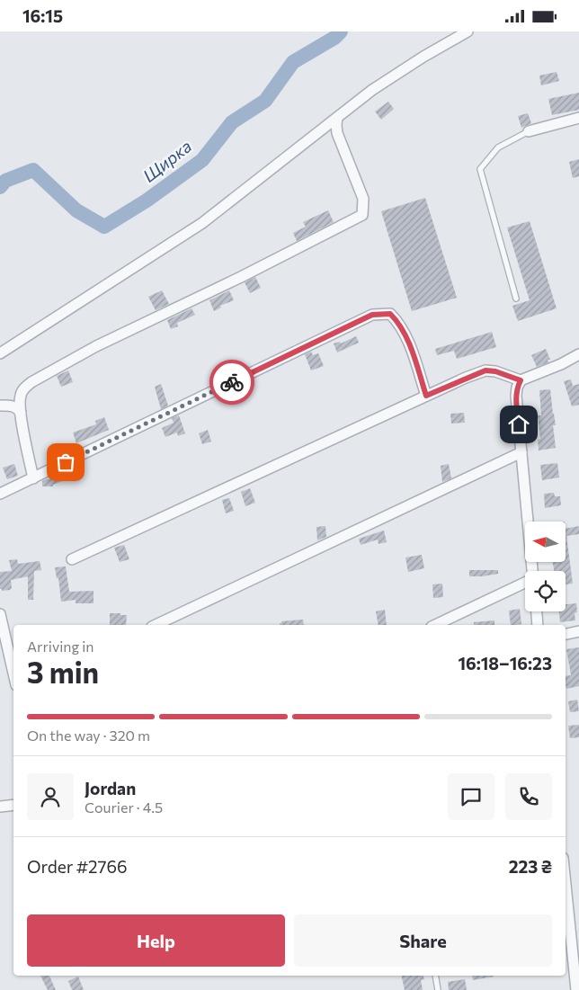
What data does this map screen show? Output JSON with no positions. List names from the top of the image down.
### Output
{
  "water": ["Щирка"],
  "north": "left",
  "page": {
    "status": "16:15",
    "heading": ["3 min", "Arriving in", "16:18–16:23"],
    "panel": [
      "Jordan",
      "Courier · 4.5",
      "Order #2766",
      "223 ₴"
    ],
    "bar": "On the way · 320 m",
    "buttons": ["Help", "Share"]
  }
}
